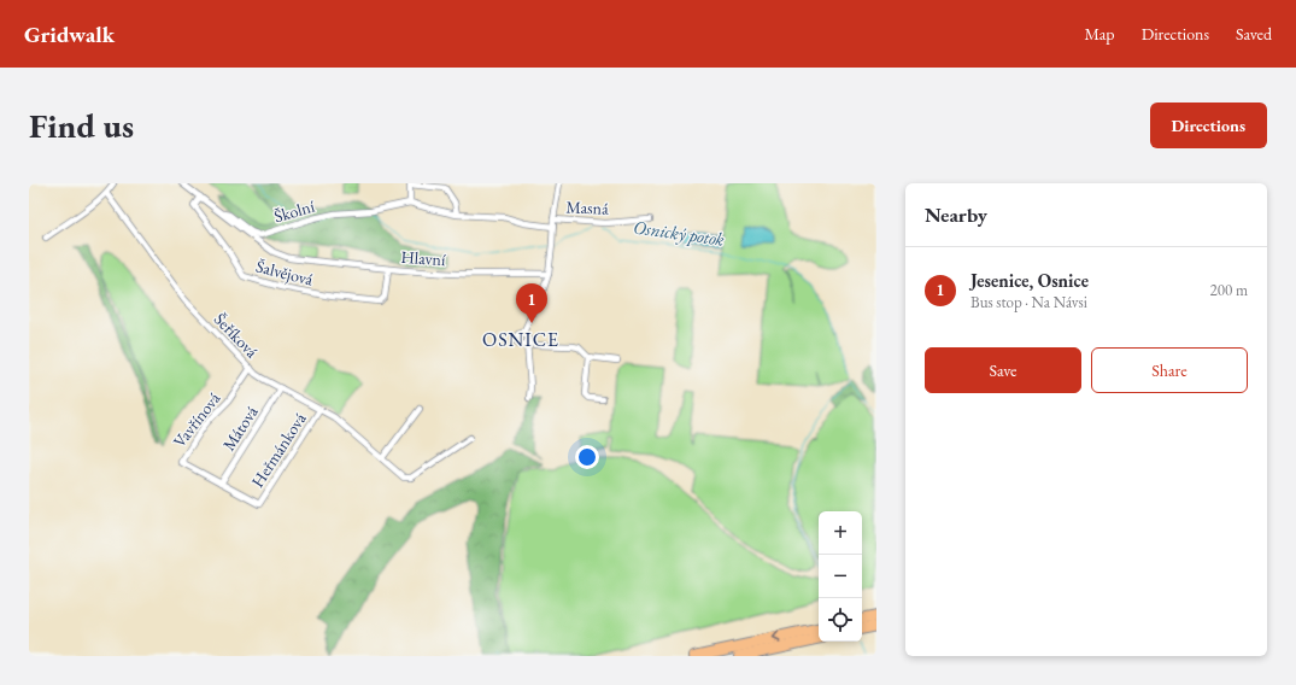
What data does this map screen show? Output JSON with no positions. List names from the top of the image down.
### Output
{
  "streets": {
    "street": [
      "Masná",
      "Školní",
      "Hlavní",
      "Šalvějová",
      "Šeříková",
      "Vavřínová",
      "Mátová",
      "Heřmánková"
    ]
  },
  "crossings": [
    ["Školní", "Hlavní"],
    ["Hlavní", "Šalvějová"],
    ["Šeříková", "Vavřínová"],
    ["Šeříková", "Mátová"],
    ["Šeříková", "Heřmánková"],
    ["Vavřínová", "Mátová"],
    ["Vavřínová", "Heřmánková"]
  ],
  "districts": ["OSNICE"],
  "water": ["Osnický potok"],
  "page": {
    "header": "Gridwalk",
    "nav": ["Map", "Directions", "Saved"],
    "buttons": [
      "Directions",
      ["Save", "Share"]
    ],
    "title": "Find us",
    "heading": "Nearby",
    "list": [
      {
        "mark": "1",
        "name": "Jesenice, Osnice",
        "note": "Bus stop · Na Návsi",
        "value": "200 m"
      }
    ],
    "pins": "1",
    "map_buttons": ["+", "−"]
  }
}
